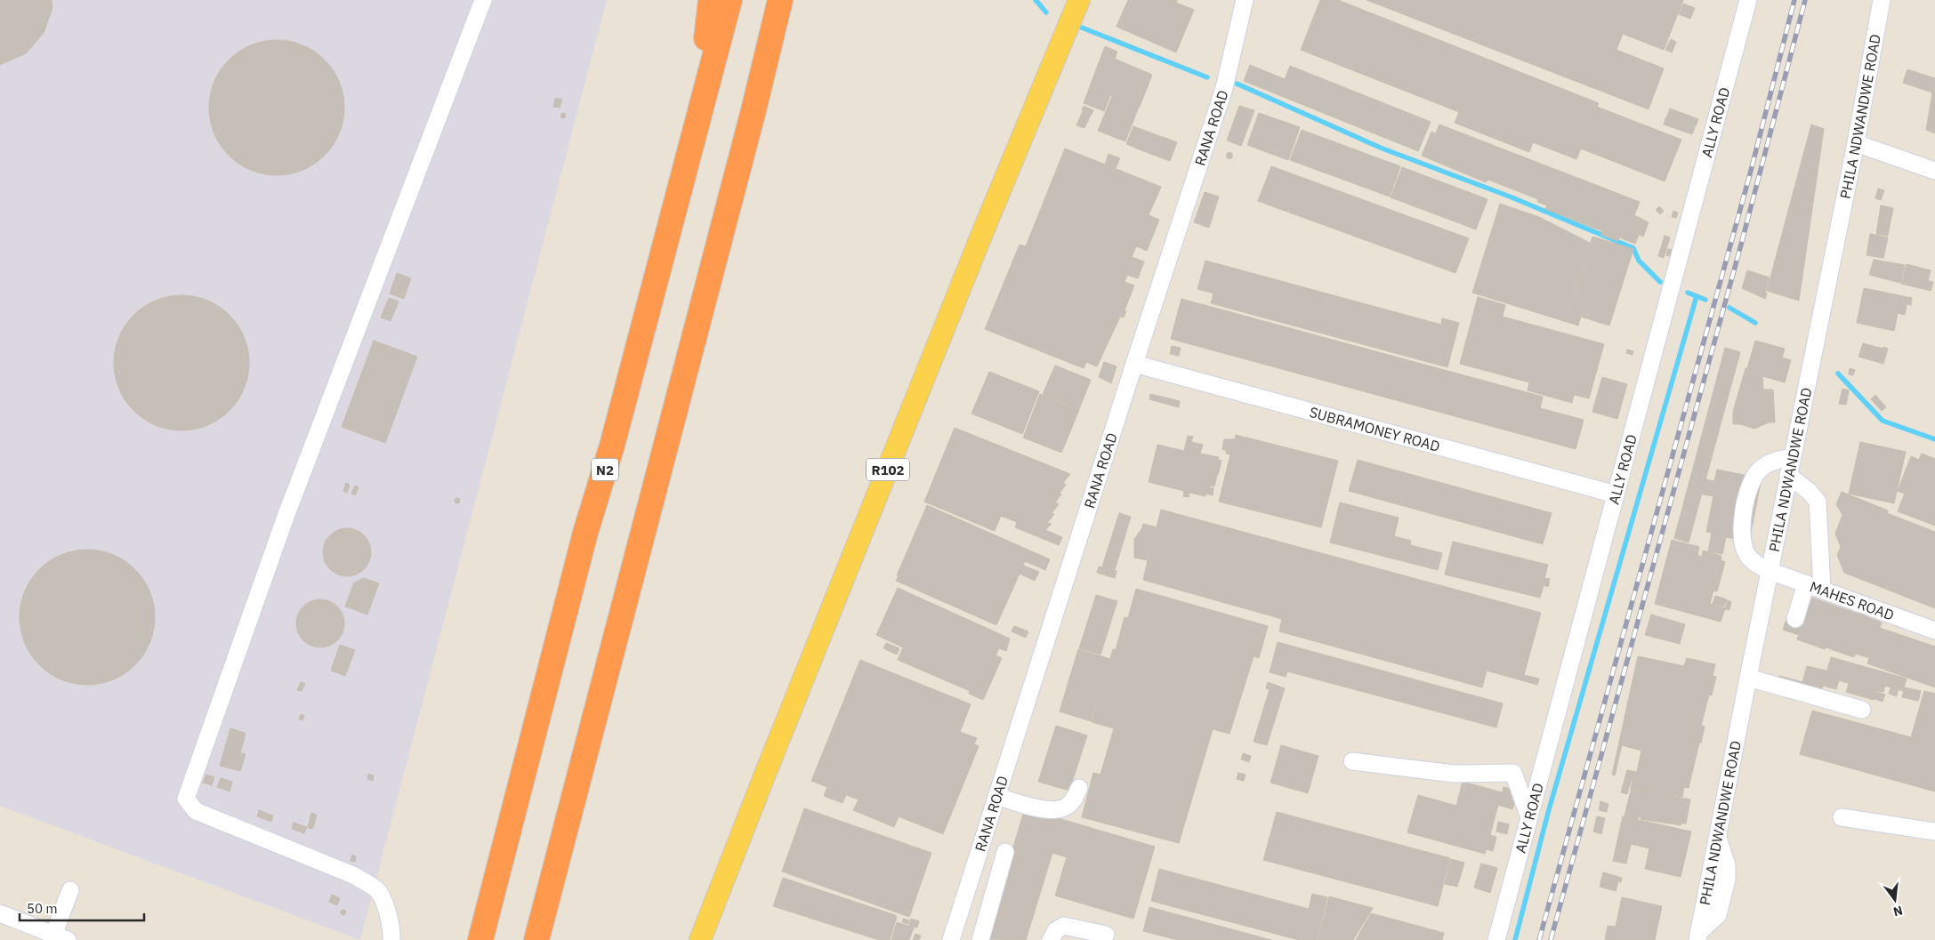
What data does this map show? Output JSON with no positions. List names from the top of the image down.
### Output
{
  "streets": {
    "highway": ["N2"],
    "main road": ["R102"],
    "street": [
      "PHILA NDWANDWE ROAD",
      "ALLY ROAD",
      "RANA ROAD",
      "SUBRAMONEY ROAD",
      "MAHES ROAD"
    ]
  },
  "crossings": [
    ["PHILA NDWANDWE ROAD", "MAHES ROAD"],
    ["ALLY ROAD", "SUBRAMONEY ROAD"],
    ["RANA ROAD", "SUBRAMONEY ROAD"]
  ],
  "scale_bar": "50 m",
  "north": "bottom"
}
